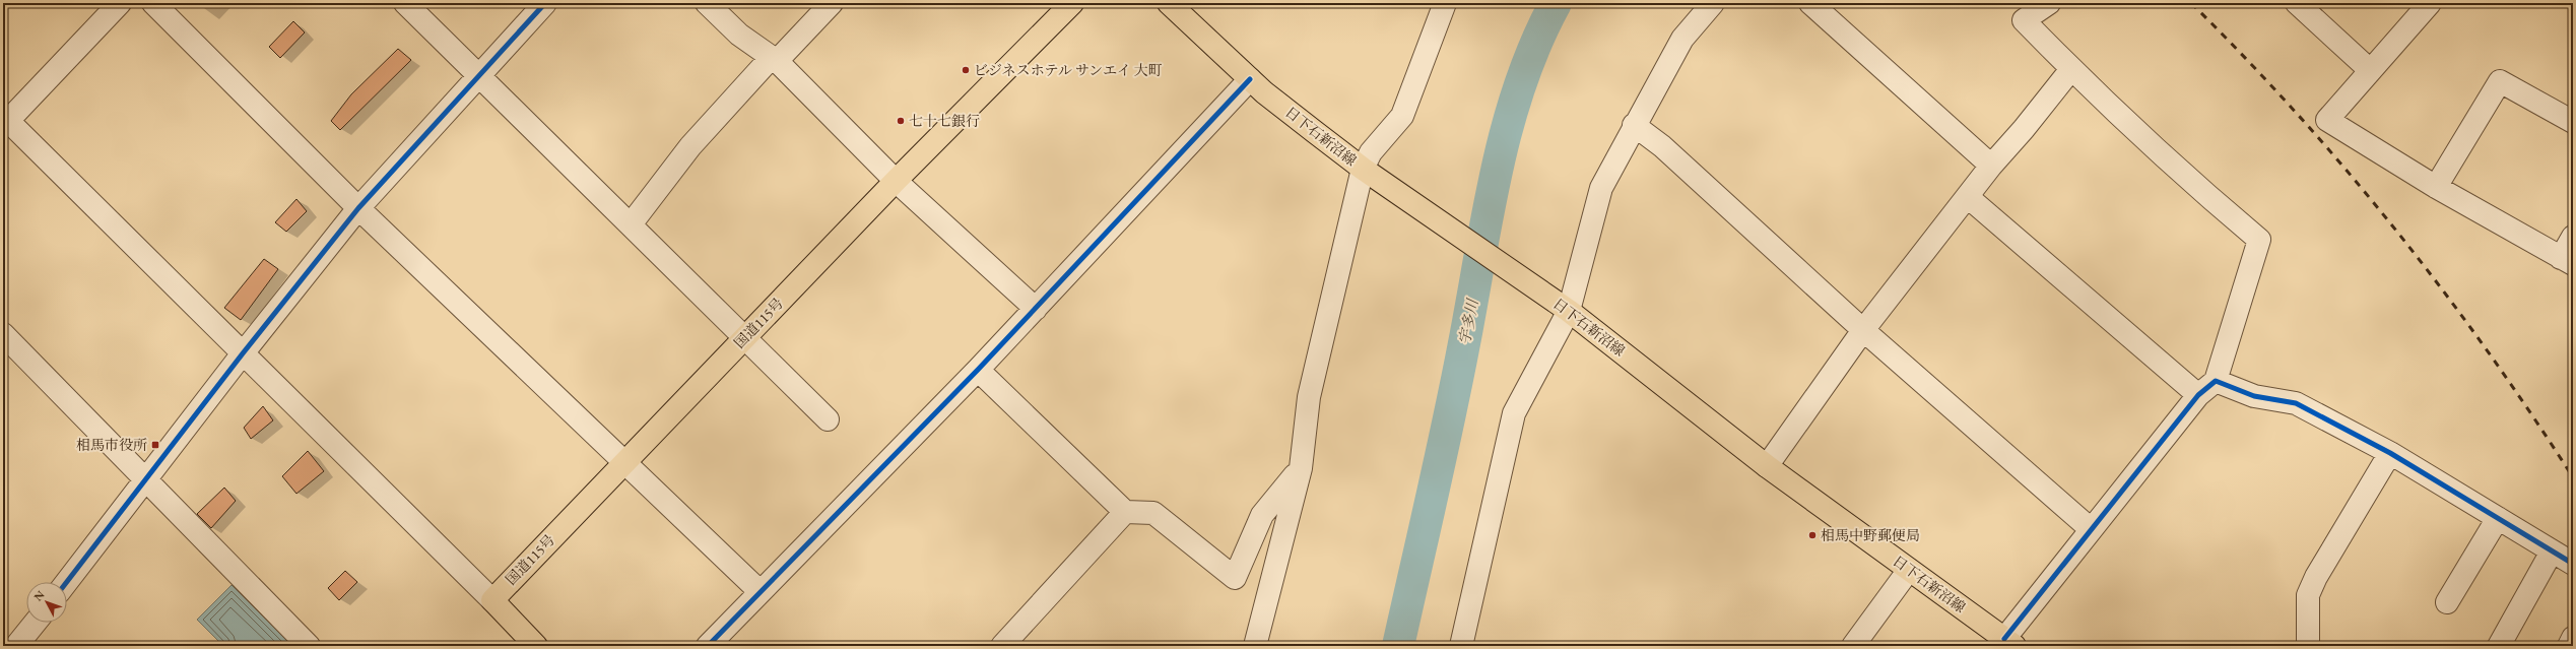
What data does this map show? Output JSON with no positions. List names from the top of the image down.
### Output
{
  "streets": {
    "main road": ["日下石新沼線", "国道115号"]
  },
  "water": ["宇多川"],
  "places": {
    "other": ["ビジネスホテル サンエイ 大町", "七十七銀行", "相馬中野郵便局"],
    "transit": ["相馬市役所"]
  },
  "north": "top left"
}
